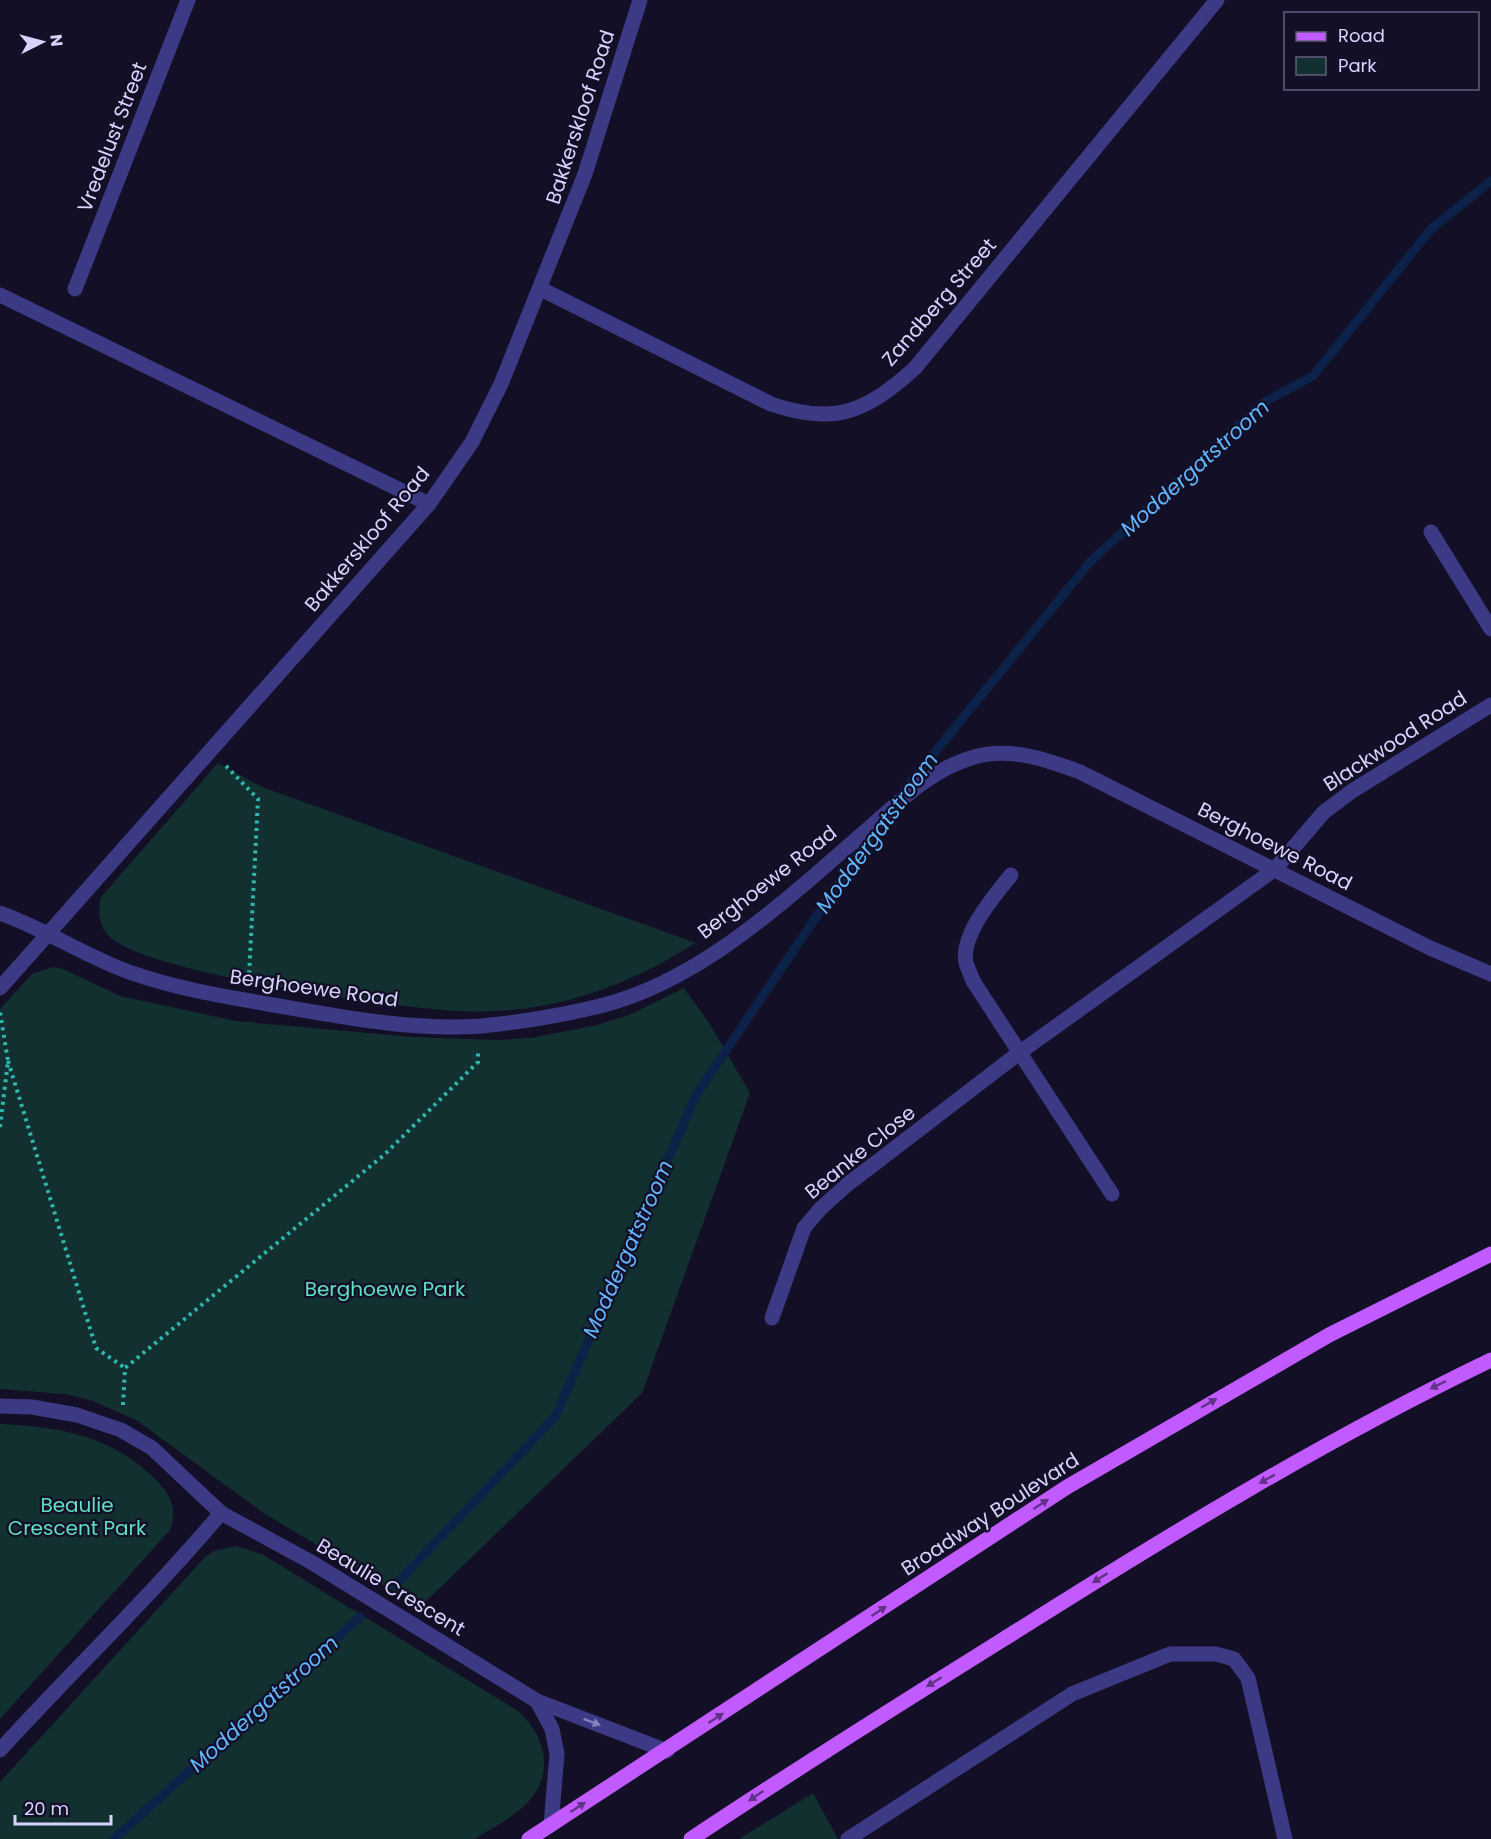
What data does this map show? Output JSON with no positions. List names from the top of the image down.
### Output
{
  "streets": {
    "main road": ["Broadway Boulevard"],
    "street": [
      "Bakkerskloof Road",
      "Vredelust Street",
      "Zandberg Street",
      "Blackwood Road",
      "Berghoewe Road",
      "Beanke Close",
      "Beaulie Crescent"
    ]
  },
  "crossings": [
    ["Bakkerskloof Road", "Zandberg Street"],
    ["Bakkerskloof Road", "Berghoewe Road"],
    ["Blackwood Road", "Berghoewe Road"],
    ["Blackwood Road", "Beanke Close"],
    ["Berghoewe Road", "Beanke Close"],
    ["Broadway Boulevard", "Beaulie Crescent"]
  ],
  "water": ["Moddergatstroom"],
  "parks": ["Berghoewe Park", "Beaulie Crescent Park"],
  "legend": ["Road", "Park"],
  "scale_bar": "20 m",
  "north": "right"
}
